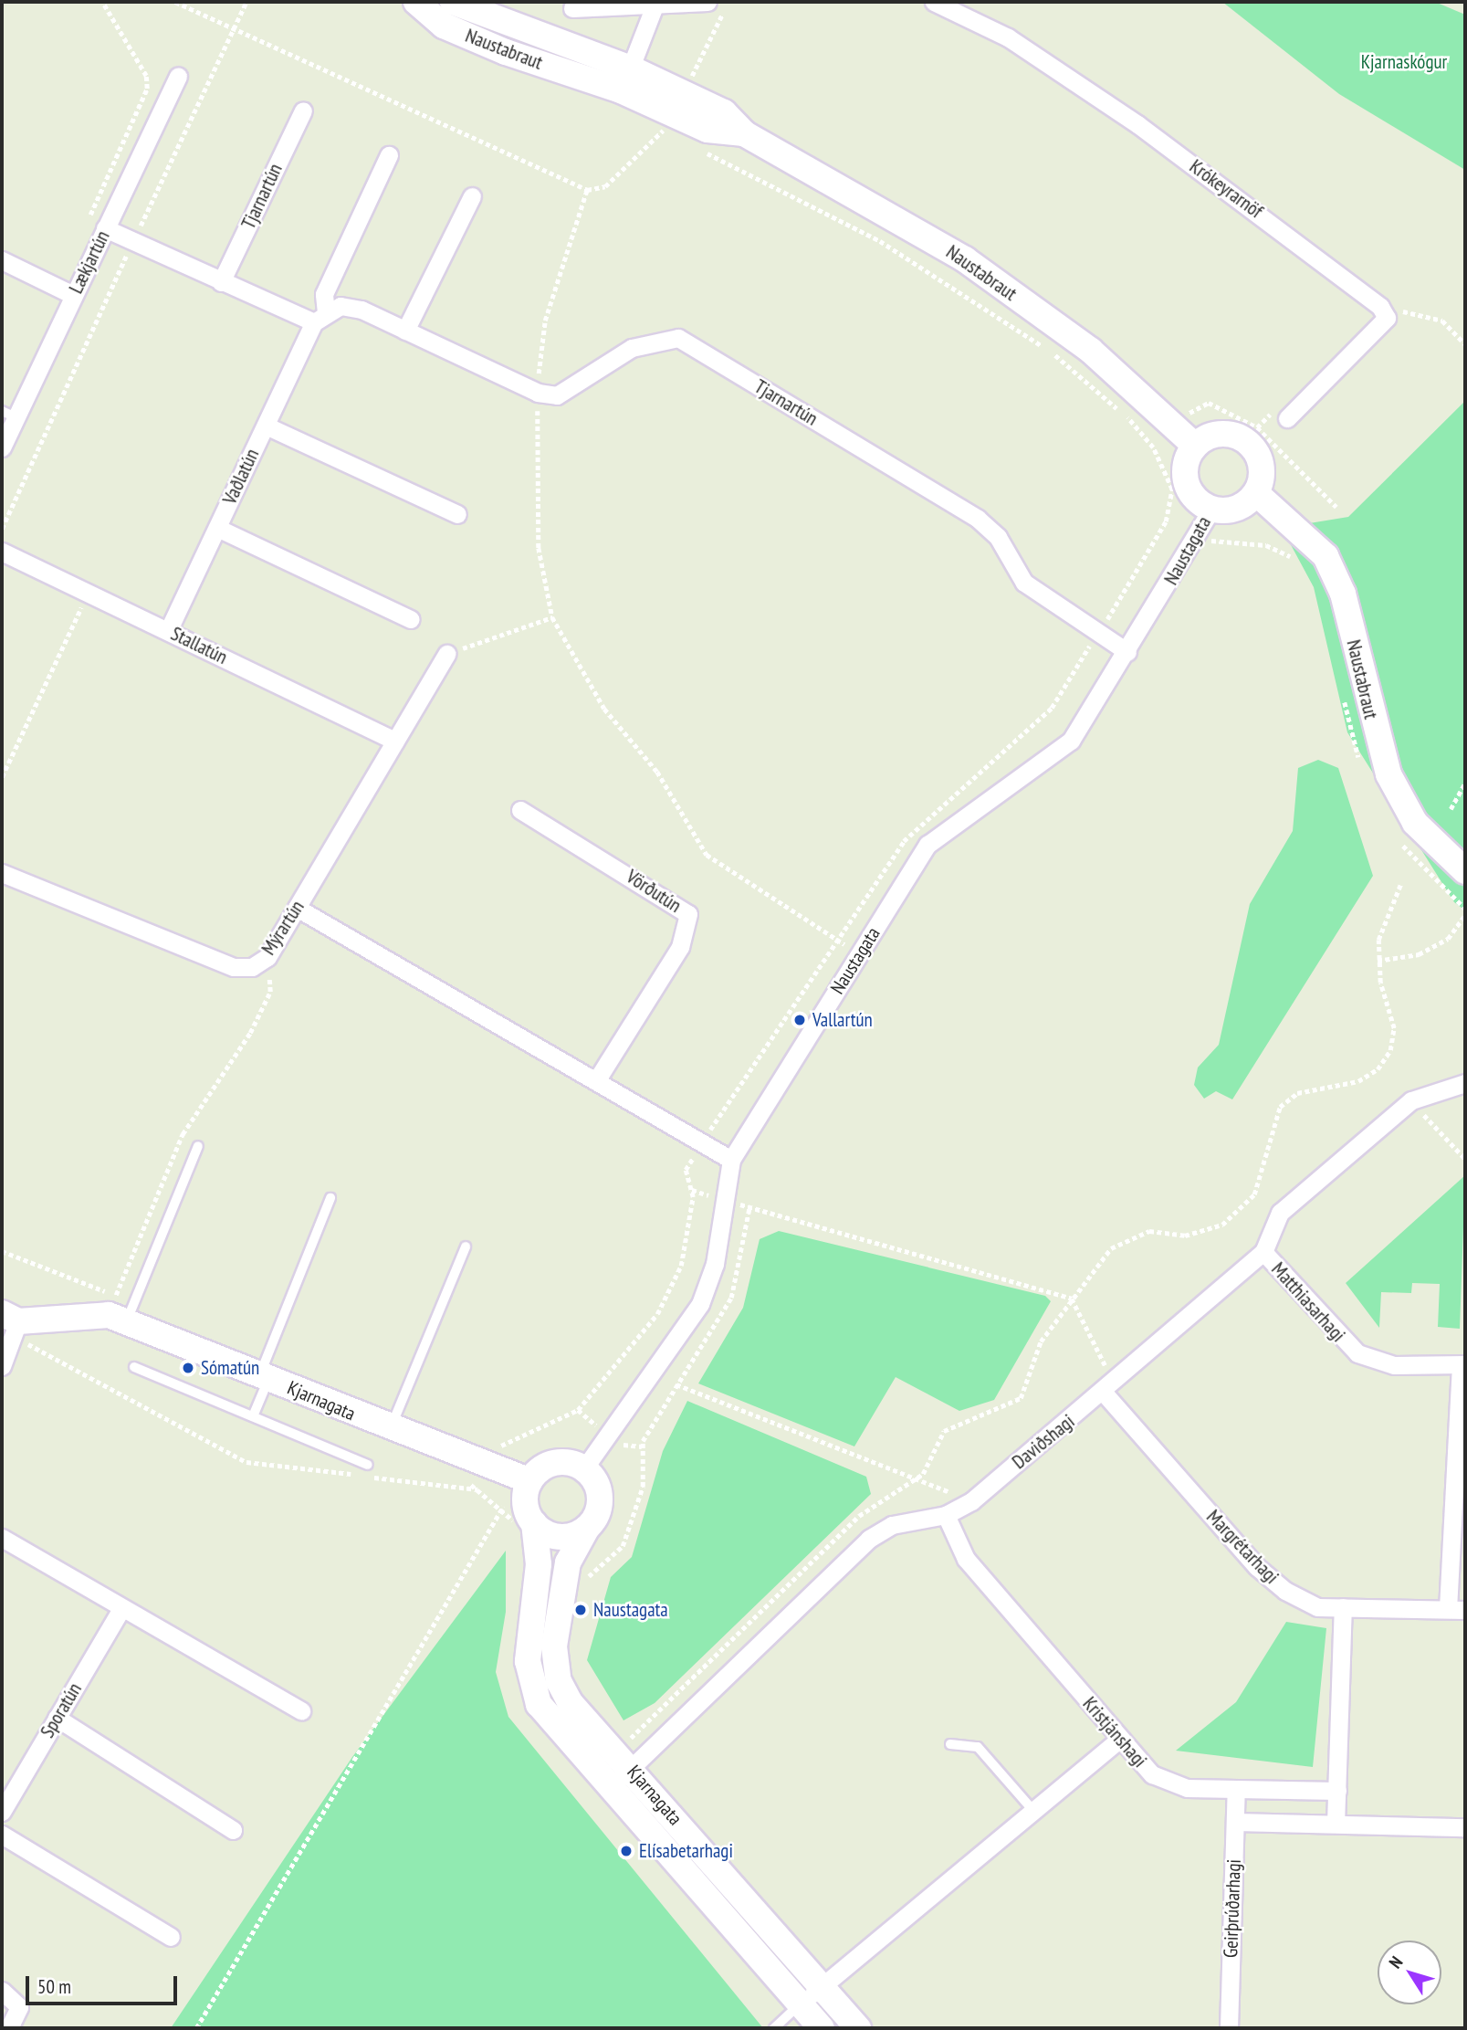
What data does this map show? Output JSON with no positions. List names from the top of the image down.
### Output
{
  "streets": {
    "street": [
      "Naustabraut",
      "Krókeyrarnöf",
      "Tjarnartún",
      "Lækjartún",
      "Vaðlatún",
      "Naustagata",
      "Stallatún",
      "Vörðutún",
      "Mýrartún",
      "Matthiasarhagi",
      "Kjarnagata",
      "Daviðshagi",
      "Margrétarhagi",
      "Sporatún",
      "Kristjánshagi",
      "Geirþrúðarhagi"
    ]
  },
  "crossings": [
    ["Naustabraut", "Naustagata"],
    ["Tjarnartún", "Naustagata"],
    ["Vaðlatún", "Stallatún"],
    ["Naustagata", "Kjarnagata"],
    ["Stallatún", "Mýrartún"],
    ["Matthiasarhagi", "Daviðshagi"],
    ["Kjarnagata", "Daviðshagi"],
    ["Daviðshagi", "Margrétarhagi"],
    ["Daviðshagi", "Kristjánshagi"],
    ["Kristjánshagi", "Geirþrúðarhagi"]
  ],
  "parks": ["Kjarnaskógur"],
  "places": [
    "Vallartún",
    "Sómatún",
    "Naustagata",
    "Elísabetarhagi"
  ],
  "scale_bar": "50 m",
  "north": "top left"
}
